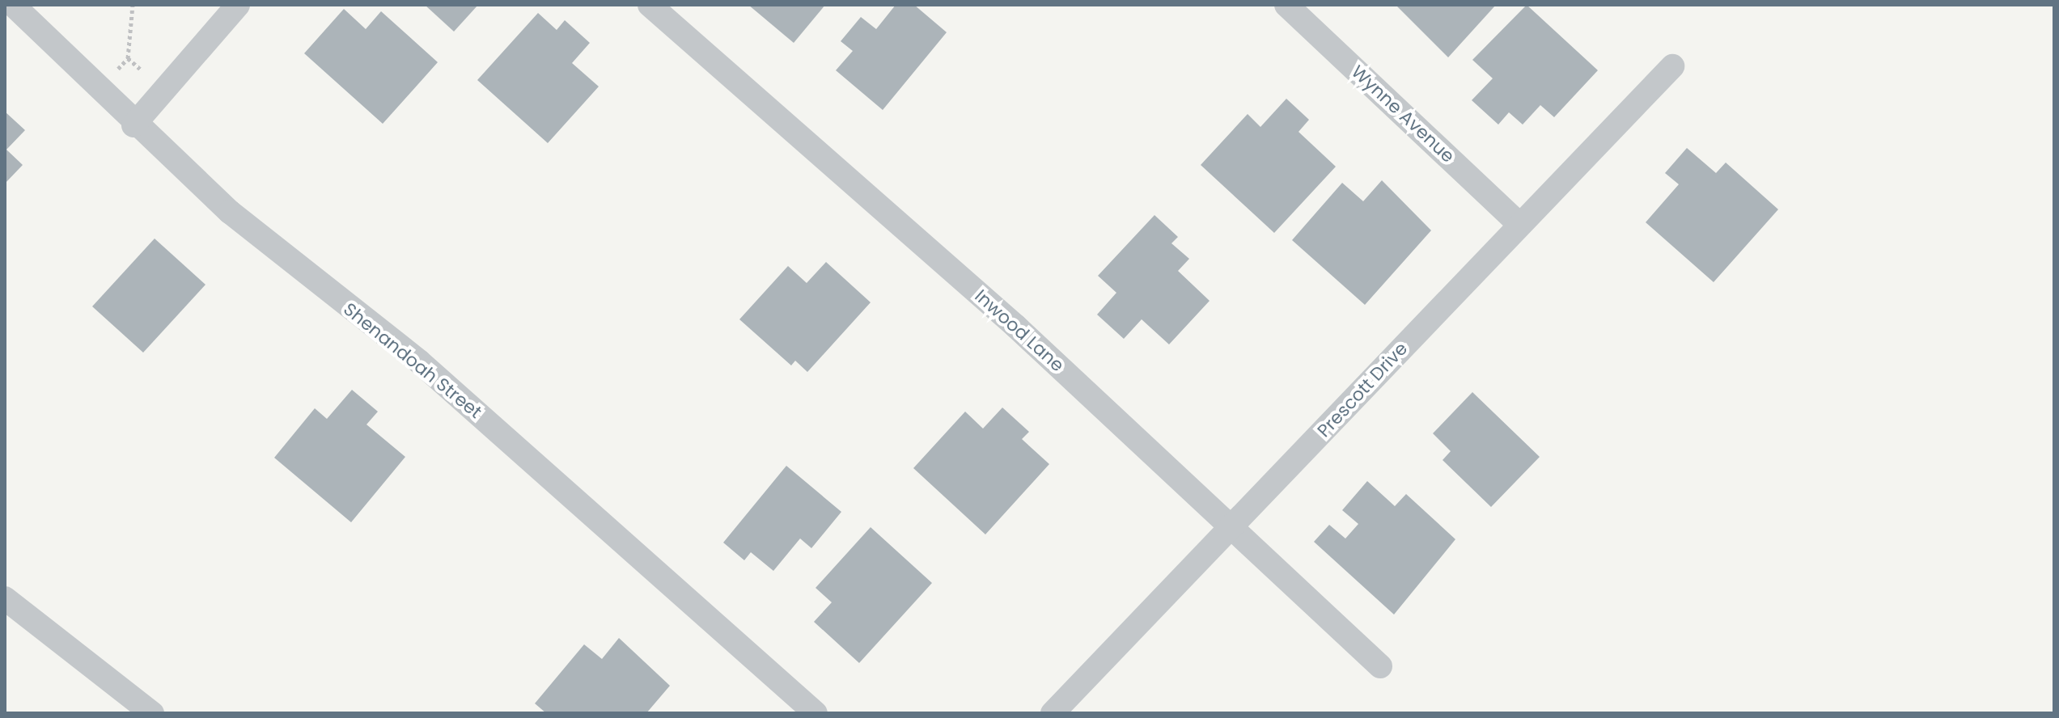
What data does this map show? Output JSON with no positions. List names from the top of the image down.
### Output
{
  "streets": {
    "street": [
      "Wynne Avenue",
      "Inwood Lane",
      "Shenandoah Street",
      "Prescott Drive"
    ]
  },
  "crossings": [
    ["Wynne Avenue", "Prescott Drive"],
    ["Inwood Lane", "Prescott Drive"]
  ]
}
